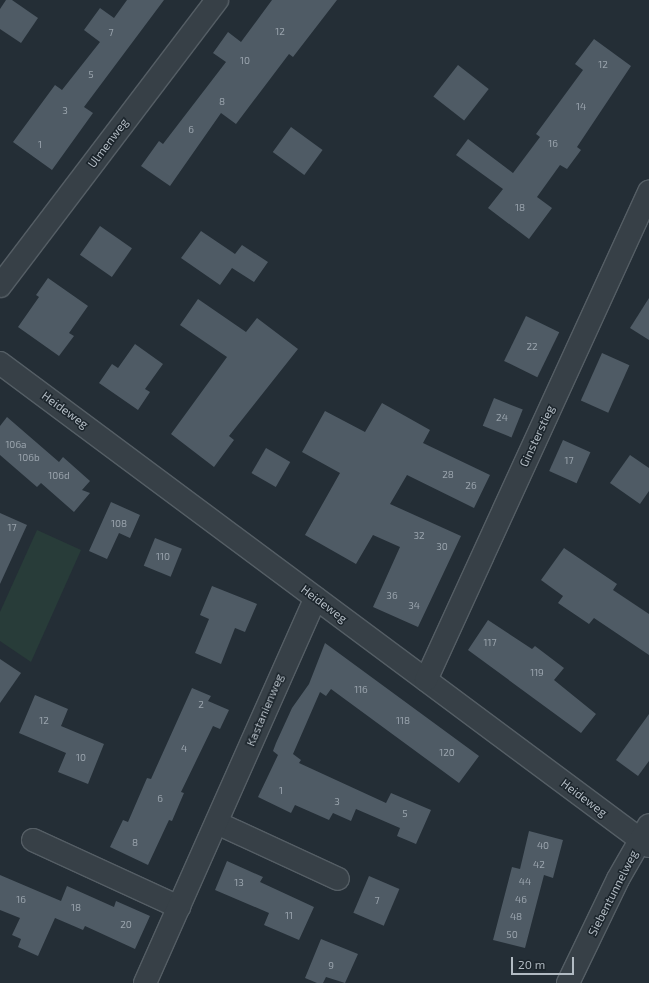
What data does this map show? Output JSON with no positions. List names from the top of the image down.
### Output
{
  "streets": {
    "street": [
      "Ulmenweg",
      "Heideweg",
      "Ginsterstieg",
      "Kastanienweg",
      "Siebentunnelweg"
    ]
  },
  "crossings": [
    ["Heideweg", "Ginsterstieg"],
    ["Heideweg", "Kastanienweg"],
    ["Heideweg", "Siebentunnelweg"]
  ],
  "house_numbers": [
    "12",
    "7",
    "10",
    "12",
    "5",
    "8",
    "14",
    "3",
    "6",
    "16",
    "1",
    "18",
    "22",
    "24",
    "106a",
    "106b",
    "17",
    "28",
    "106d",
    "26",
    "108",
    "17",
    "32",
    "30",
    "110",
    "36",
    "34",
    "117",
    "119",
    "116",
    "2",
    "12",
    "118",
    "4",
    "120",
    "10",
    "1",
    "6",
    "3",
    "5",
    "8",
    "40",
    "42",
    "44",
    "13",
    "16",
    "46",
    "7",
    "18",
    "11",
    "48",
    "20",
    "50",
    "9"
  ],
  "scale_bar": "20 m"
}
